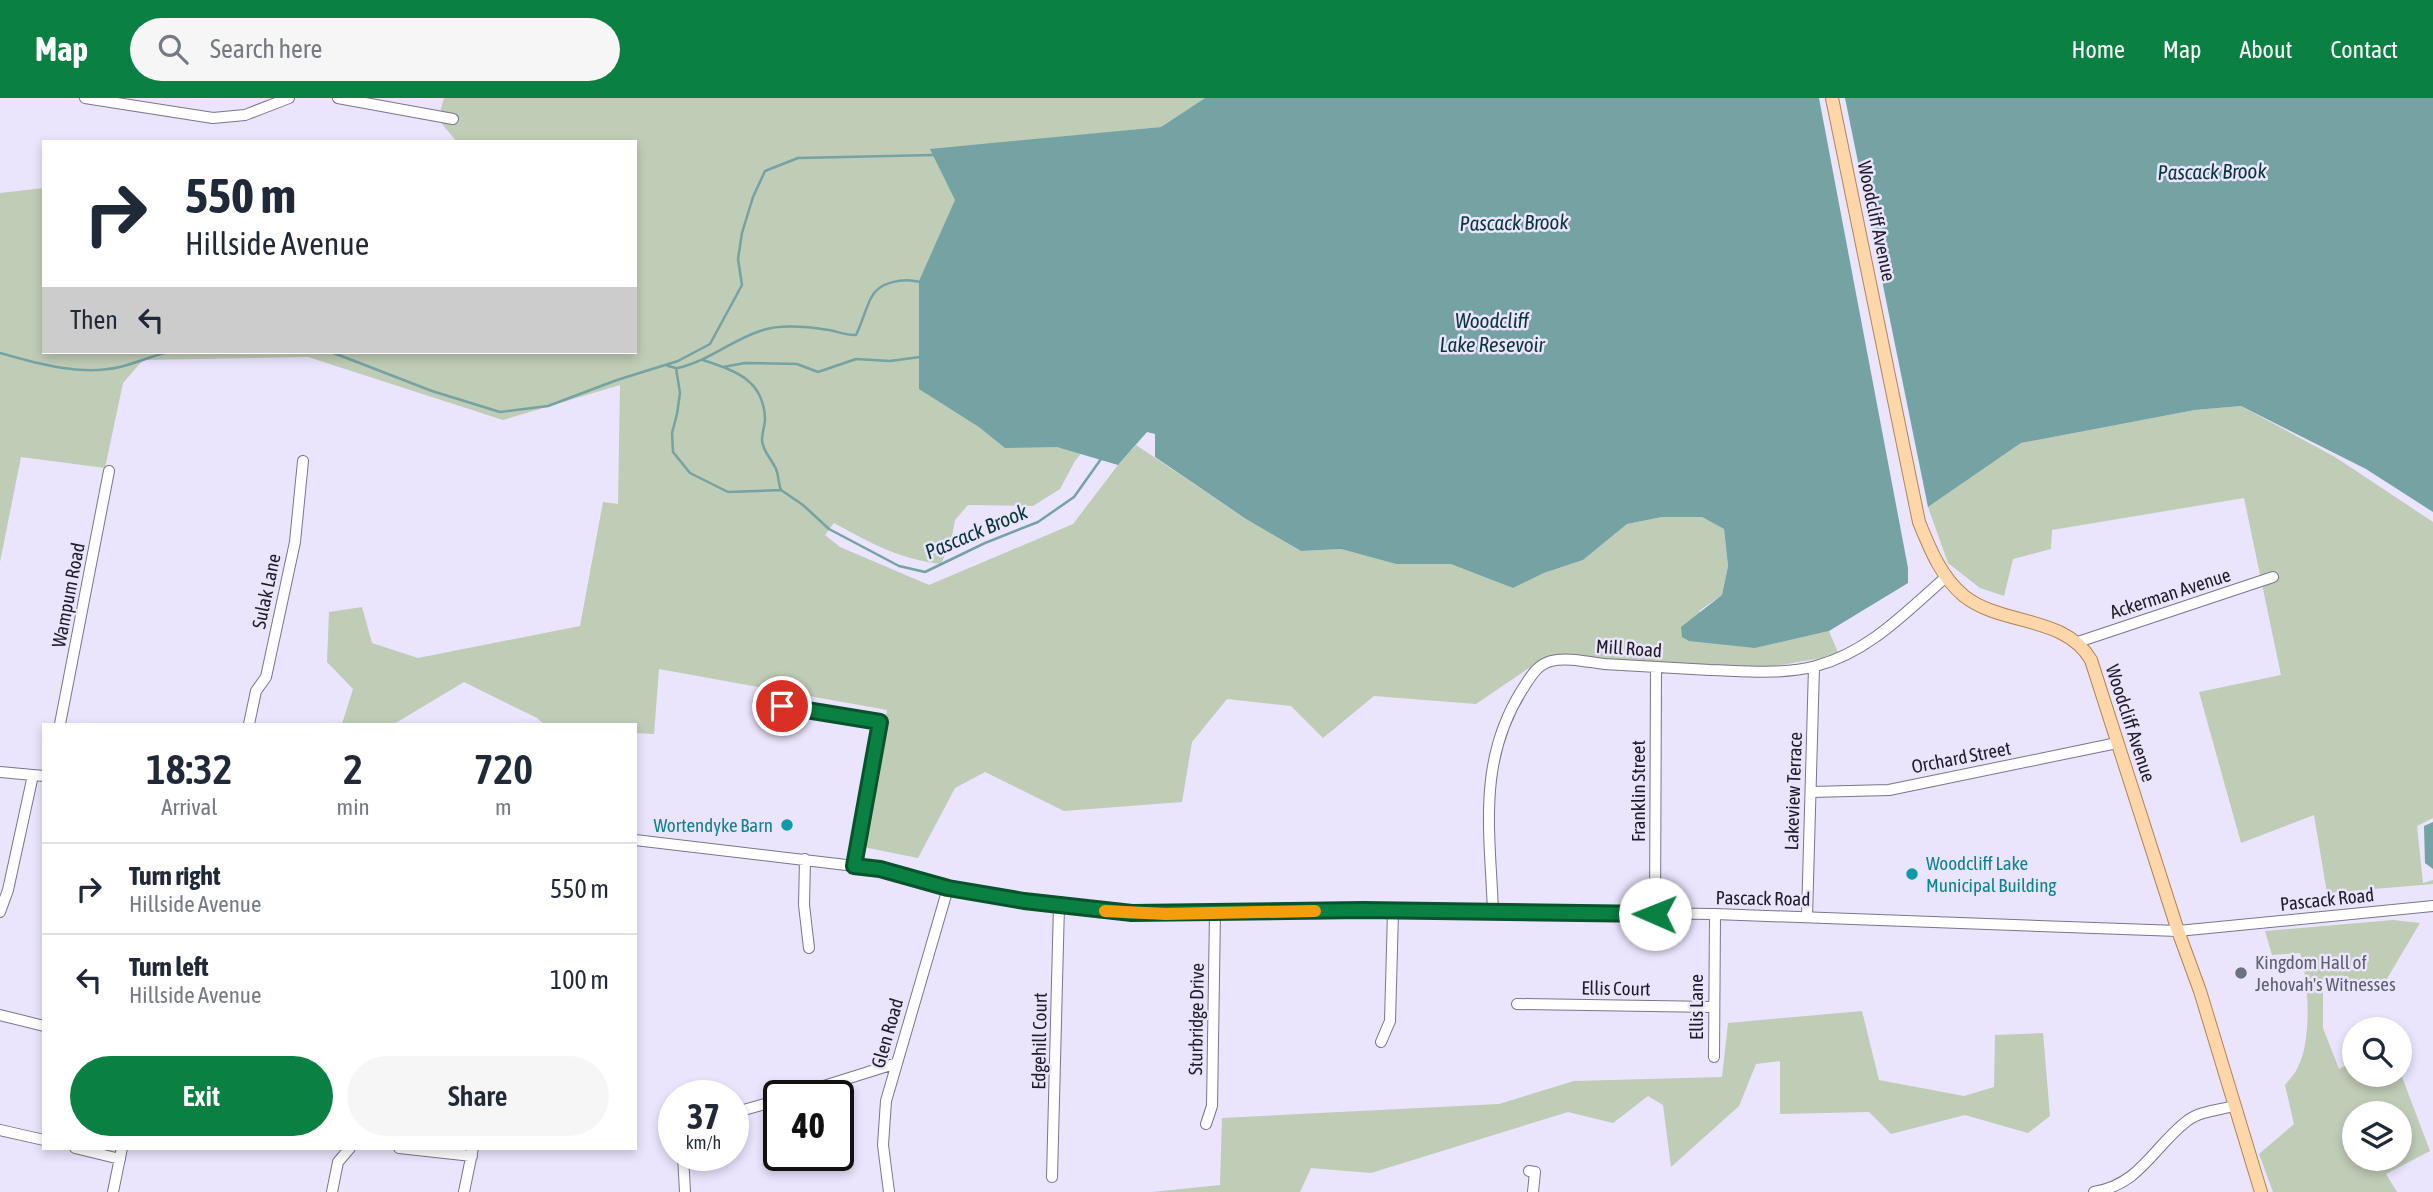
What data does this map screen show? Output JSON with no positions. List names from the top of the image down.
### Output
{
  "streets": {
    "main road": ["Woodcliff Avenue"],
    "street": [
      "Sulak Lane",
      "Ackerman Avenue",
      "Wampum Road",
      "Mill Road",
      "Orchard Street",
      "Franklin Street",
      "Lakeview Terrace",
      "Pascack Road",
      "Ellis Court",
      "Ellis Lane",
      "Sturbridge Drive",
      "Glen Road",
      "Edgehill Court"
    ]
  },
  "crossings": [
    ["Woodcliff Avenue", "Ackerman Avenue"],
    ["Woodcliff Avenue", "Mill Road"],
    ["Woodcliff Avenue", "Orchard Street"],
    ["Woodcliff Avenue", "Pascack Road"],
    ["Mill Road", "Franklin Street"],
    ["Mill Road", "Lakeview Terrace"],
    ["Mill Road", "Pascack Road"],
    ["Orchard Street", "Lakeview Terrace"],
    ["Franklin Street", "Pascack Road"],
    ["Lakeview Terrace", "Pascack Road"],
    ["Pascack Road", "Ellis Lane"],
    ["Pascack Road", "Sturbridge Drive"],
    ["Pascack Road", "Glen Road"],
    ["Pascack Road", "Edgehill Court"],
    ["Ellis Court", "Ellis Lane"]
  ],
  "water": ["Pascack Brook", "Woodcliff Lake Resevoir"],
  "places": ["Wortendyke Barn", "Woodcliff Lake Municipal Building", "Kingdom Hall of Jehovah's Witnesses"],
  "page": {
    "header": "Map",
    "search": "Search here",
    "nav": [
      "Home",
      "Map",
      "About",
      "Contact"
    ],
    "turn": ["550 m", "Hillside Avenue"],
    "then": "Then",
    "eta": [
      "18:32",
      "Arrival",
      "2",
      "min",
      "720",
      "m"
    ],
    "list": [
      {
        "name": "Turn right",
        "note": "Hillside Avenue",
        "value": "550 m"
      },
      {
        "name": "Turn left",
        "note": "Hillside Avenue",
        "value": "100 m"
      }
    ],
    "buttons": ["Exit", "Share"],
    "speed": "37 km/h",
    "limit": "40"
  }
}
